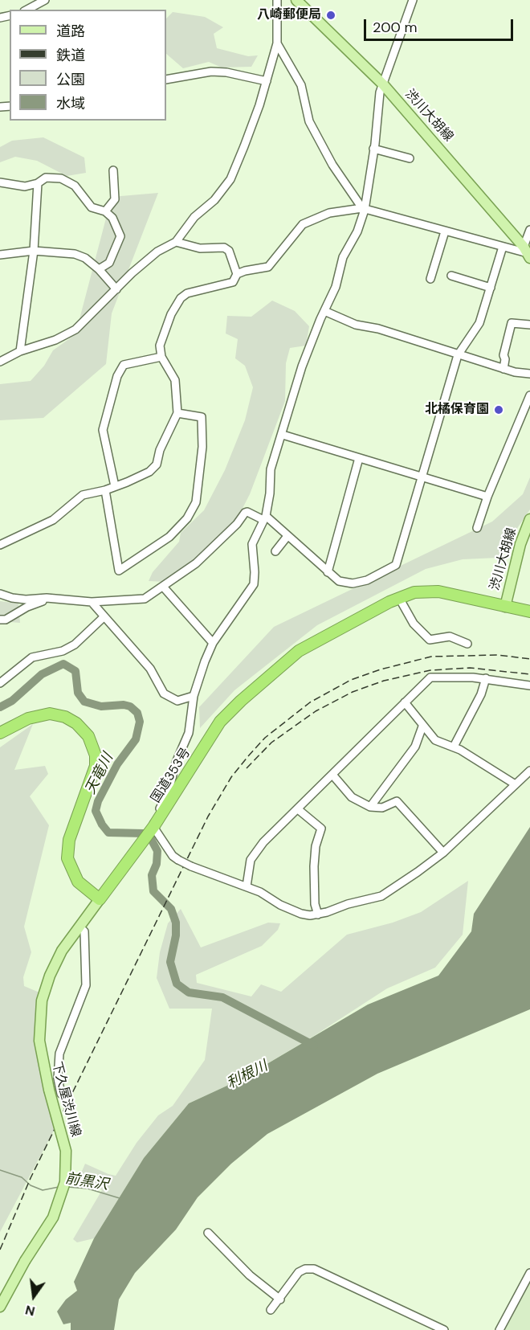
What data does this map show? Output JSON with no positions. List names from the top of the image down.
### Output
{
  "streets": {
    "highway": ["国道353号"],
    "main road": ["渋川大胡線", "下久屋渋川線"]
  },
  "crossings": [
    ["渋川大胡線", "国道353号"],
    ["国道353号", "下久屋渋川線"]
  ],
  "water": ["天竜川", "利根川", "前黒沢"],
  "places": ["八崎郵便局", "北橘保育園"],
  "legend": [
    "道路",
    "鉄道",
    "公園",
    "水域"
  ],
  "scale_bar": "200 m",
  "north": "bottom"
}
